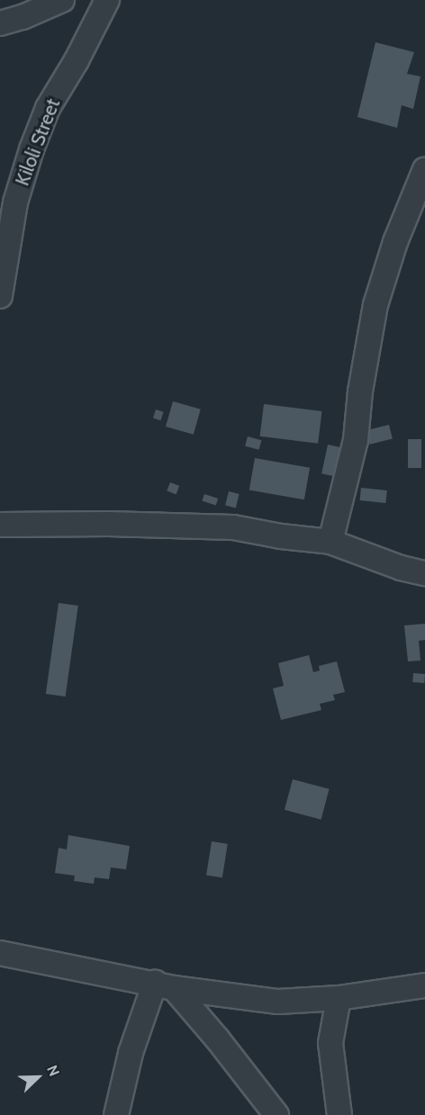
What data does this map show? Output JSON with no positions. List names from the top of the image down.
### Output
{
  "streets": {
    "street": ["Kiloli Street"]
  },
  "north": "top right"
}
